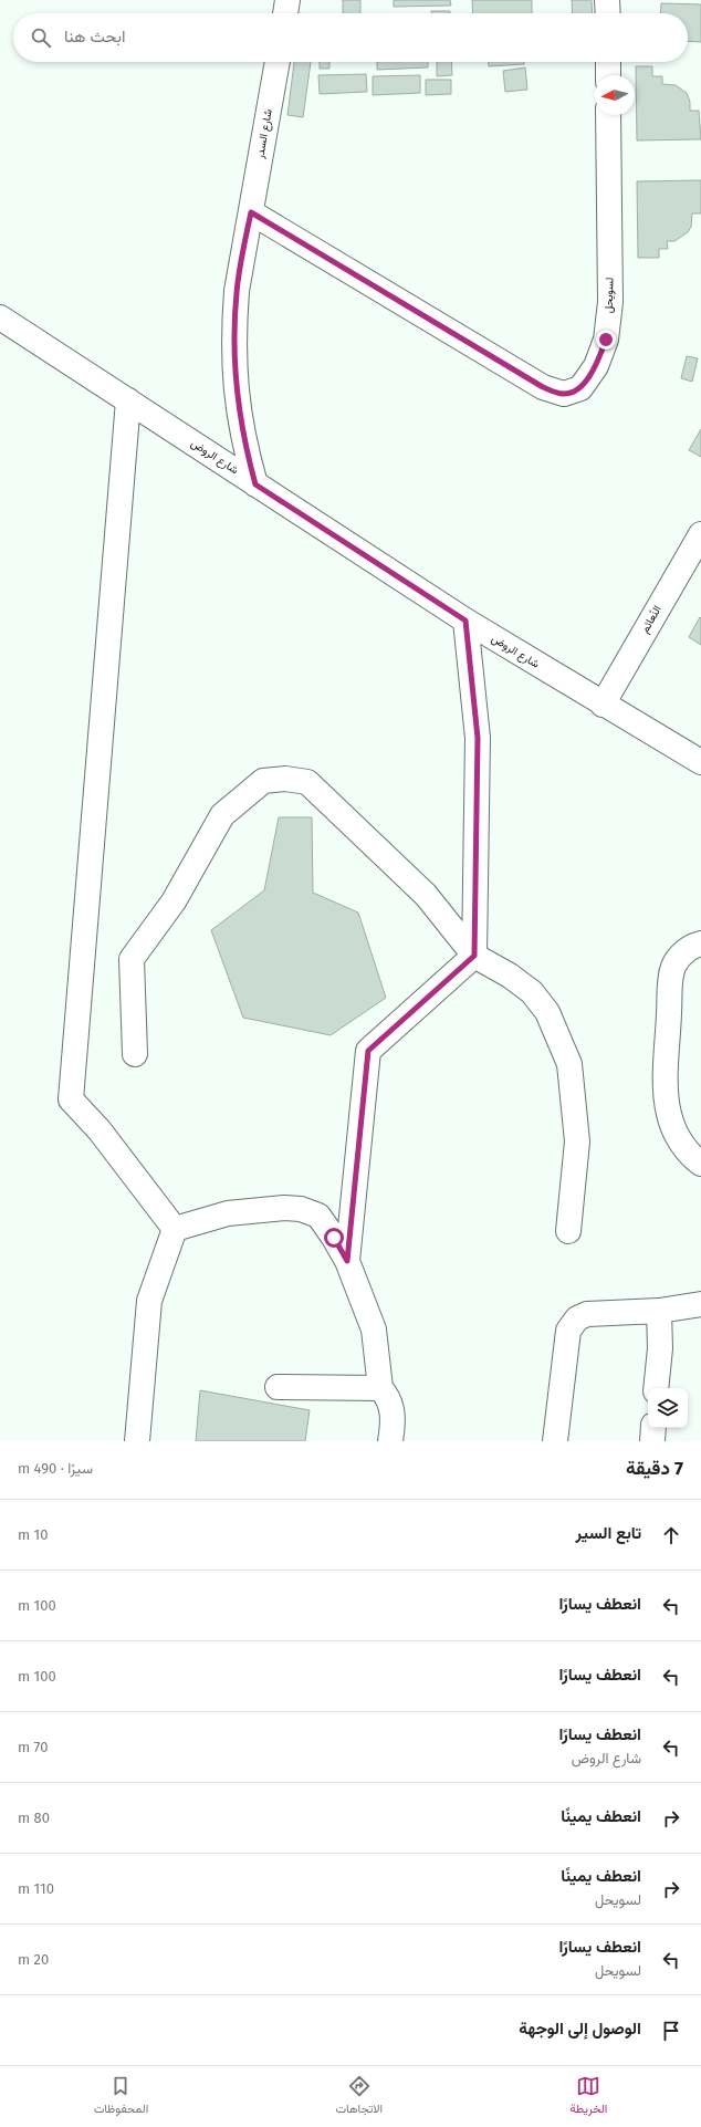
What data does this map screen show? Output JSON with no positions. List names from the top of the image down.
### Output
{
  "streets": {
    "street": [
      "شارع السدر",
      "لسويحل",
      "شارع الروض",
      "النًعائم"
    ]
  },
  "crossings": [
    ["شارع السدر", "لسويحل"],
    ["شارع السدر", "شارع الروض"],
    ["شارع الروض", "النًعائم"]
  ],
  "north": "left",
  "page": {
    "search": "ابحث هنا",
    "heading": ["7 دقيقة", "سيرًا · 490 m"],
    "list": [
      ["تابع السير", "10 m"],
      ["انعطف يسارًا", "100 m"],
      ["انعطف يسارًا", "100 m"],
      ["انعطف يسارًا", "شارع الروض", "70 m"],
      ["انعطف يمينًا", "80 m"],
      ["انعطف يمينًا", "لسويحل", "110 m"],
      ["انعطف يسارًا", "لسويحل", "20 m"],
      "الوصول إلى الوجهة"
    ],
    "nav": ["الخريطة", "الاتجاهات", "المحفوظات"]
  }
}
